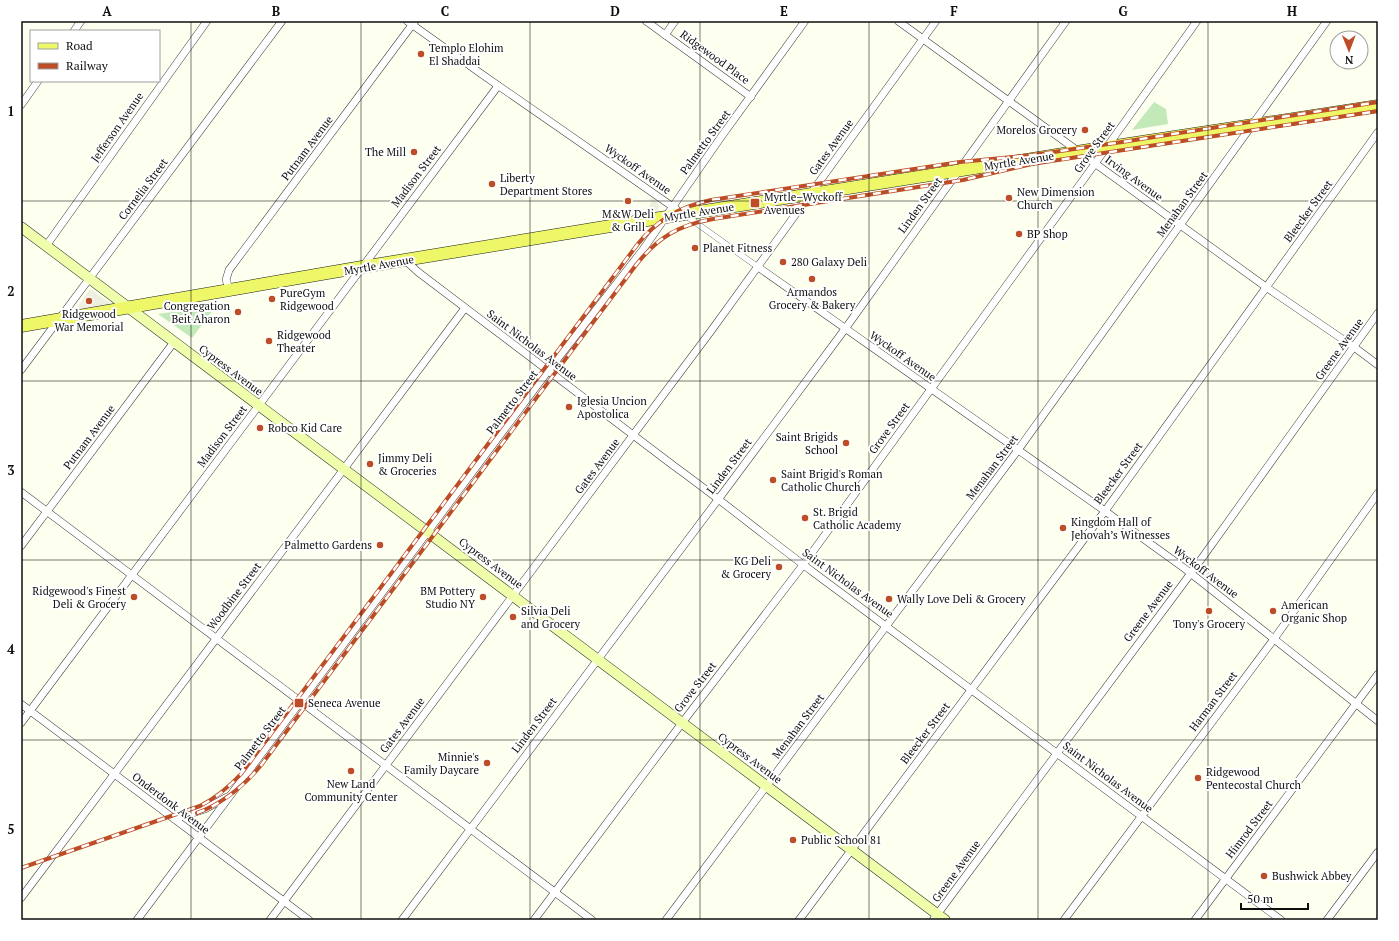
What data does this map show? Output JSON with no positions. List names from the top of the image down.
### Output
{
  "streets": {
    "main road": ["Myrtle Avenue", "Cypress Avenue"],
    "street": [
      "Ridgewood Place",
      "Jefferson Avenue",
      "Palmetto Street",
      "Gates Avenue",
      "Grove Street",
      "Putnam Avenue",
      "Wyckoff Avenue",
      "Madison Street",
      "Irving Avenue",
      "Cornelia Street",
      "Menahan Street",
      "Linden Street",
      "Bleecker Street",
      "Saint Nicholas Avenue",
      "Greene Avenue",
      "Woodbine Street",
      "Harman Street",
      "Onderdonk Avenue",
      "Himrod Street"
    ]
  },
  "crossings": [
    ["Ridgewood Place", "Palmetto Street"],
    ["Jefferson Avenue", "Cypress Avenue"],
    ["Palmetto Street", "Myrtle Avenue"],
    ["Palmetto Street", "Wyckoff Avenue"],
    ["Palmetto Street", "Saint Nicholas Avenue"],
    ["Palmetto Street", "Cypress Avenue"],
    ["Palmetto Street", "Onderdonk Avenue"],
    ["Gates Avenue", "Myrtle Avenue"],
    ["Gates Avenue", "Wyckoff Avenue"],
    ["Gates Avenue", "Irving Avenue"],
    ["Gates Avenue", "Saint Nicholas Avenue"],
    ["Gates Avenue", "Cypress Avenue"],
    ["Gates Avenue", "Onderdonk Avenue"],
    ["Grove Street", "Myrtle Avenue"],
    ["Grove Street", "Wyckoff Avenue"],
    ["Grove Street", "Irving Avenue"],
    ["Grove Street", "Saint Nicholas Avenue"],
    ["Grove Street", "Cypress Avenue"],
    ["Putnam Avenue", "Myrtle Avenue"],
    ["Putnam Avenue", "Wyckoff Avenue"],
    ["Putnam Avenue", "Cypress Avenue"],
    ["Myrtle Avenue", "Wyckoff Avenue"],
    ["Myrtle Avenue", "Madison Street"],
    ["Myrtle Avenue", "Irving Avenue"],
    ["Myrtle Avenue", "Cornelia Street"],
    ["Myrtle Avenue", "Menahan Street"],
    ["Myrtle Avenue", "Linden Street"],
    ["Myrtle Avenue", "Saint Nicholas Avenue"],
    ["Myrtle Avenue", "Cypress Avenue"],
    ["Wyckoff Avenue", "Madison Street"],
    ["Wyckoff Avenue", "Menahan Street"],
    ["Wyckoff Avenue", "Linden Street"],
    ["Wyckoff Avenue", "Bleecker Street"],
    ["Wyckoff Avenue", "Greene Avenue"],
    ["Wyckoff Avenue", "Harman Street"],
    ["Wyckoff Avenue", "Himrod Street"],
    ["Madison Street", "Cypress Avenue"],
    ["Madison Street", "Onderdonk Avenue"],
    ["Irving Avenue", "Menahan Street"],
    ["Irving Avenue", "Linden Street"],
    ["Irving Avenue", "Bleecker Street"],
    ["Irving Avenue", "Greene Avenue"],
    ["Cornelia Street", "Cypress Avenue"],
    ["Menahan Street", "Saint Nicholas Avenue"],
    ["Menahan Street", "Cypress Avenue"],
    ["Linden Street", "Saint Nicholas Avenue"],
    ["Linden Street", "Cypress Avenue"],
    ["Bleecker Street", "Saint Nicholas Avenue"],
    ["Bleecker Street", "Cypress Avenue"],
    ["Saint Nicholas Avenue", "Greene Avenue"],
    ["Saint Nicholas Avenue", "Woodbine Street"],
    ["Saint Nicholas Avenue", "Harman Street"],
    ["Saint Nicholas Avenue", "Himrod Street"],
    ["Greene Avenue", "Cypress Avenue"],
    ["Cypress Avenue", "Woodbine Street"],
    ["Woodbine Street", "Onderdonk Avenue"]
  ],
  "places": {
    "other": [
      "Templo Elohim El Shaddai",
      "Morelos Grocery",
      "The Mill",
      "Liberty Department Stores",
      "New Dimension Church",
      "M&W Deli & Grill",
      "BP Shop",
      "Planet Fitness",
      "280 Galaxy Deli",
      "Armandos Grocery & Bakery",
      "PureGym Ridgewood",
      "Ridgewood War Memorial",
      "Congregation Beit Aharon",
      "Ridgewood Theater",
      "Iglesia Uncion Apostolica",
      "Robco Kid Care",
      "Saint Brigids School",
      "Jimmy Deli & Groceries",
      "Saint Brigid's Roman Catholic Church",
      "St. Brigid Catholic Academy",
      "Kingdom Hall of Jehovah’s Witnesses",
      "Palmetto Gardens",
      "KG Deli & Grocery",
      "Ridgewood's Finest Deli & Grocery",
      "BM Pottery Studio NY",
      "Wally Love Deli & Grocery",
      "Tony's Grocery",
      "American Organic Shop",
      "Silvia Deli and Grocery",
      "Minnie's Family Daycare",
      "New Land Community Center",
      "Ridgewood Pentecostal Church",
      "Public School 81",
      "Bushwick Abbey"
    ],
    "transit": ["Myrtle–Wyckoff Avenues", "Seneca Avenue"]
  },
  "legend": ["Road", "Railway"],
  "scale_bar": "50 m",
  "north": "bottom",
  "grid": {
    "columns": [
      "A",
      "B",
      "C",
      "D",
      "E",
      "F",
      "G",
      "H"
    ],
    "rows": [
      "1",
      "2",
      "3",
      "4",
      "5"
    ]
  }
}
